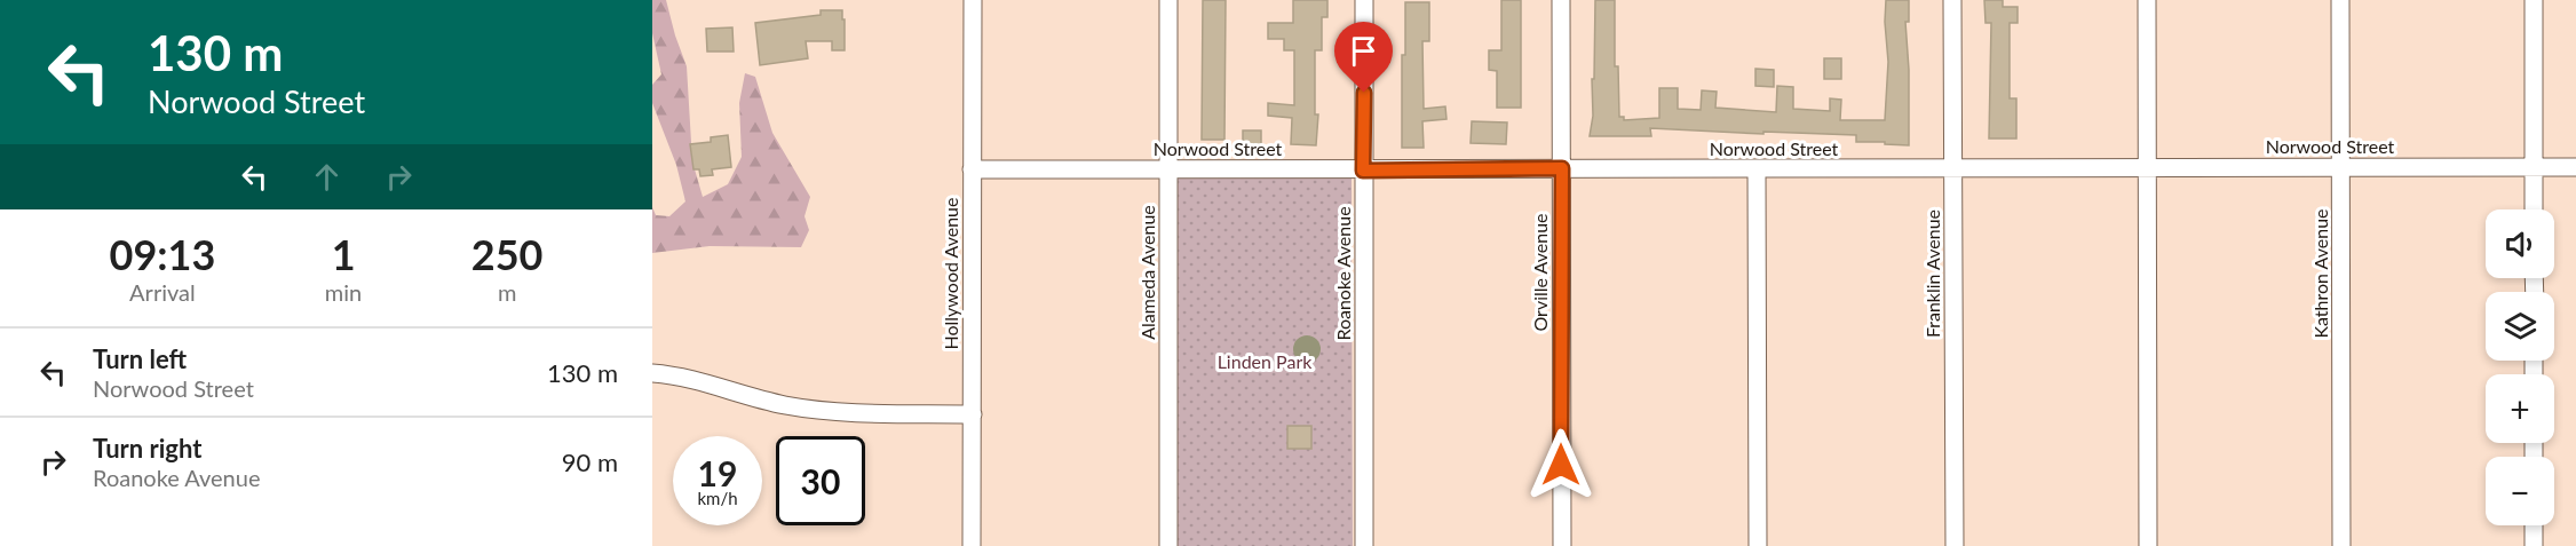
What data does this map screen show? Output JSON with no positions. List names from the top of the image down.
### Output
{
  "streets": {
    "street": [
      "Norwood Street",
      "Alameda Avenue",
      "Orville Avenue",
      "Hollywood Avenue",
      "Roanoke Avenue",
      "Franklin Avenue",
      "Kathron Avenue"
    ]
  },
  "crossings": [
    ["Norwood Street", "Alameda Avenue"],
    ["Norwood Street", "Orville Avenue"],
    ["Norwood Street", "Hollywood Avenue"],
    ["Norwood Street", "Roanoke Avenue"],
    ["Norwood Street", "Franklin Avenue"],
    ["Norwood Street", "Kathron Avenue"]
  ],
  "parks": ["Linden Park"],
  "page": {
    "turn": ["130 m", "Norwood Street"],
    "eta": [
      "09:13",
      "Arrival",
      "1",
      "min",
      "250",
      "m"
    ],
    "map_buttons": ["+", "−"],
    "list": [
      {
        "name": "Turn left",
        "note": "Norwood Street",
        "value": "130 m"
      },
      {
        "name": "Turn right",
        "note": "Roanoke Avenue",
        "value": "90 m"
      }
    ],
    "speed": "19 km/h",
    "limit": "30"
  }
}
